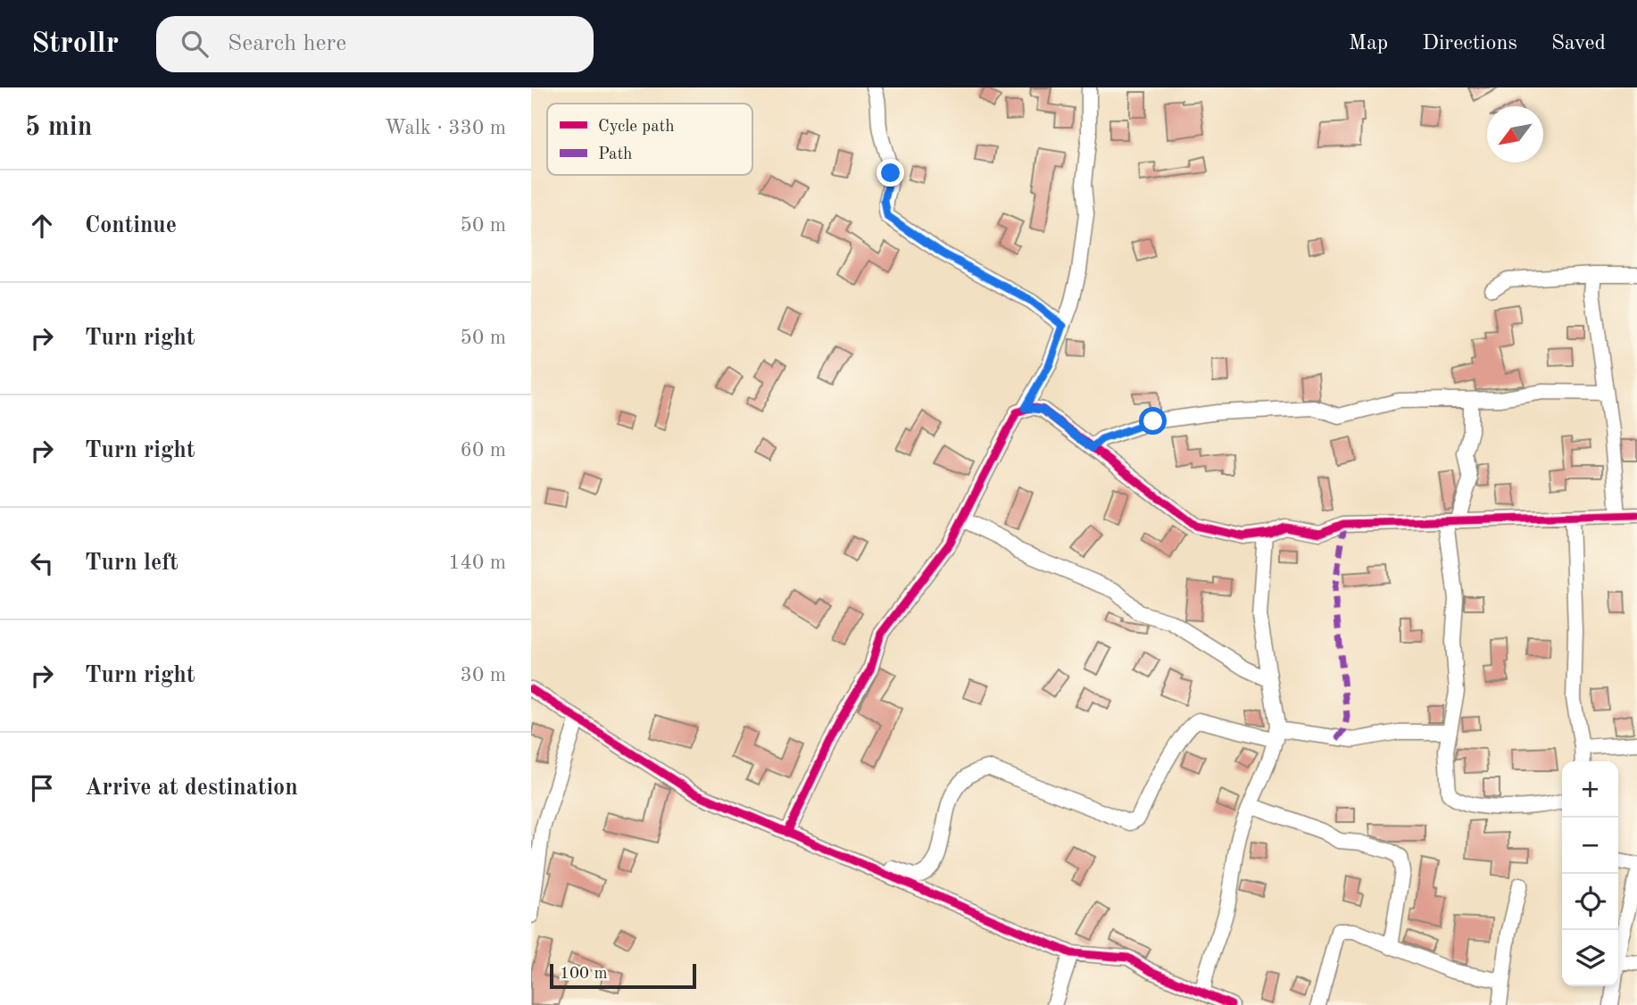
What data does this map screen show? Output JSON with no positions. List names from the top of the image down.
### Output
{
  "legend": ["Cycle path", "Path"],
  "scale_bar": "100 m",
  "north": "bottom left",
  "page": {
    "header": "Strollr",
    "search": "Search here",
    "nav": ["Map", "Directions", "Saved"],
    "heading": ["5 min", "Walk · 330 m"],
    "list": [
      ["Continue", "50 m"],
      ["Turn right", "50 m"],
      ["Turn right", "60 m"],
      ["Turn left", "140 m"],
      ["Turn right", "30 m"],
      "Arrive at destination"
    ],
    "map_buttons": ["+", "−"],
    "scale": "100 m"
  }
}
